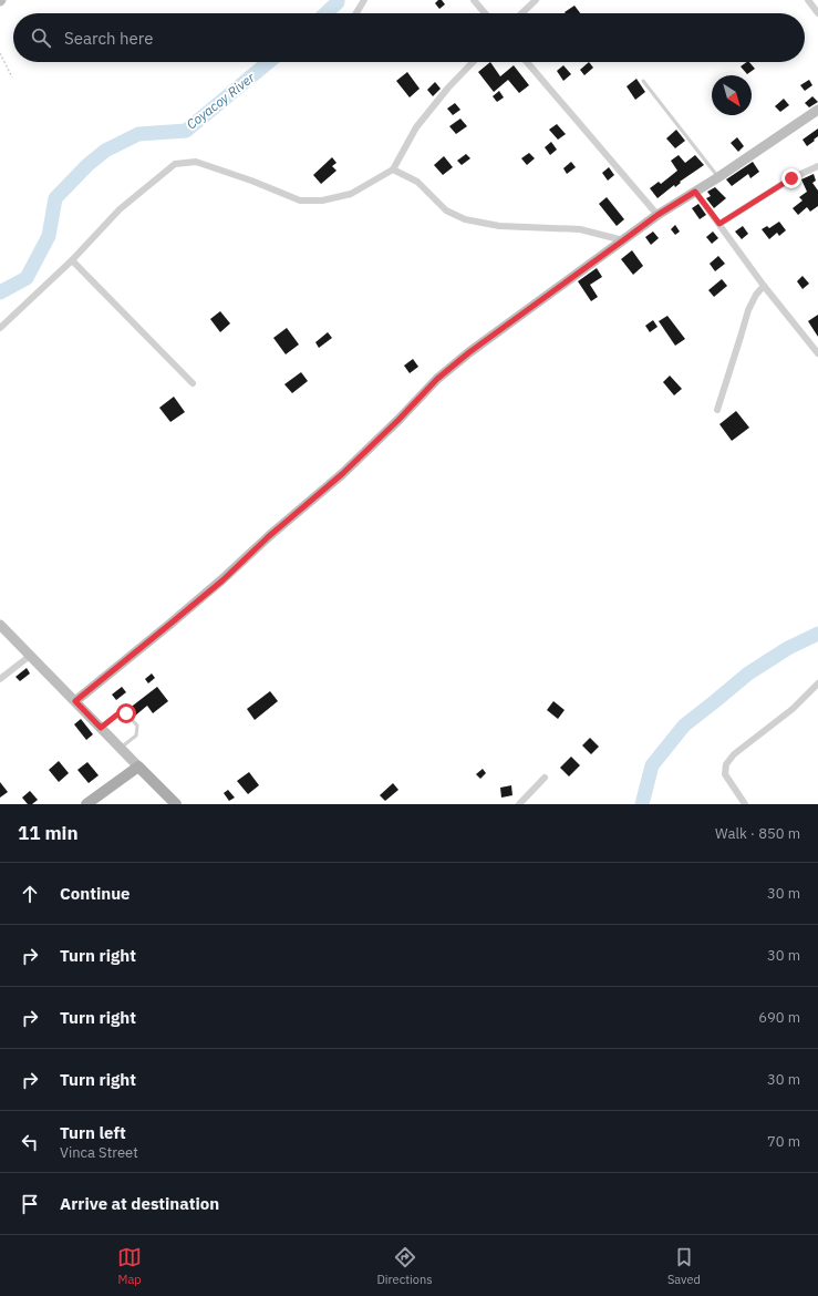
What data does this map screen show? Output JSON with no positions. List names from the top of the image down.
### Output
{
  "water": ["Coyacoy River"],
  "north": "bottom right",
  "page": {
    "search": "Search here",
    "heading": ["11 min", "Walk · 850 m"],
    "list": [
      ["Continue", "30 m"],
      ["Turn right", "30 m"],
      ["Turn right", "690 m"],
      ["Turn right", "30 m"],
      ["Turn left", "Vinca Street", "70 m"],
      "Arrive at destination"
    ],
    "nav": ["Map", "Directions", "Saved"]
  }
}
